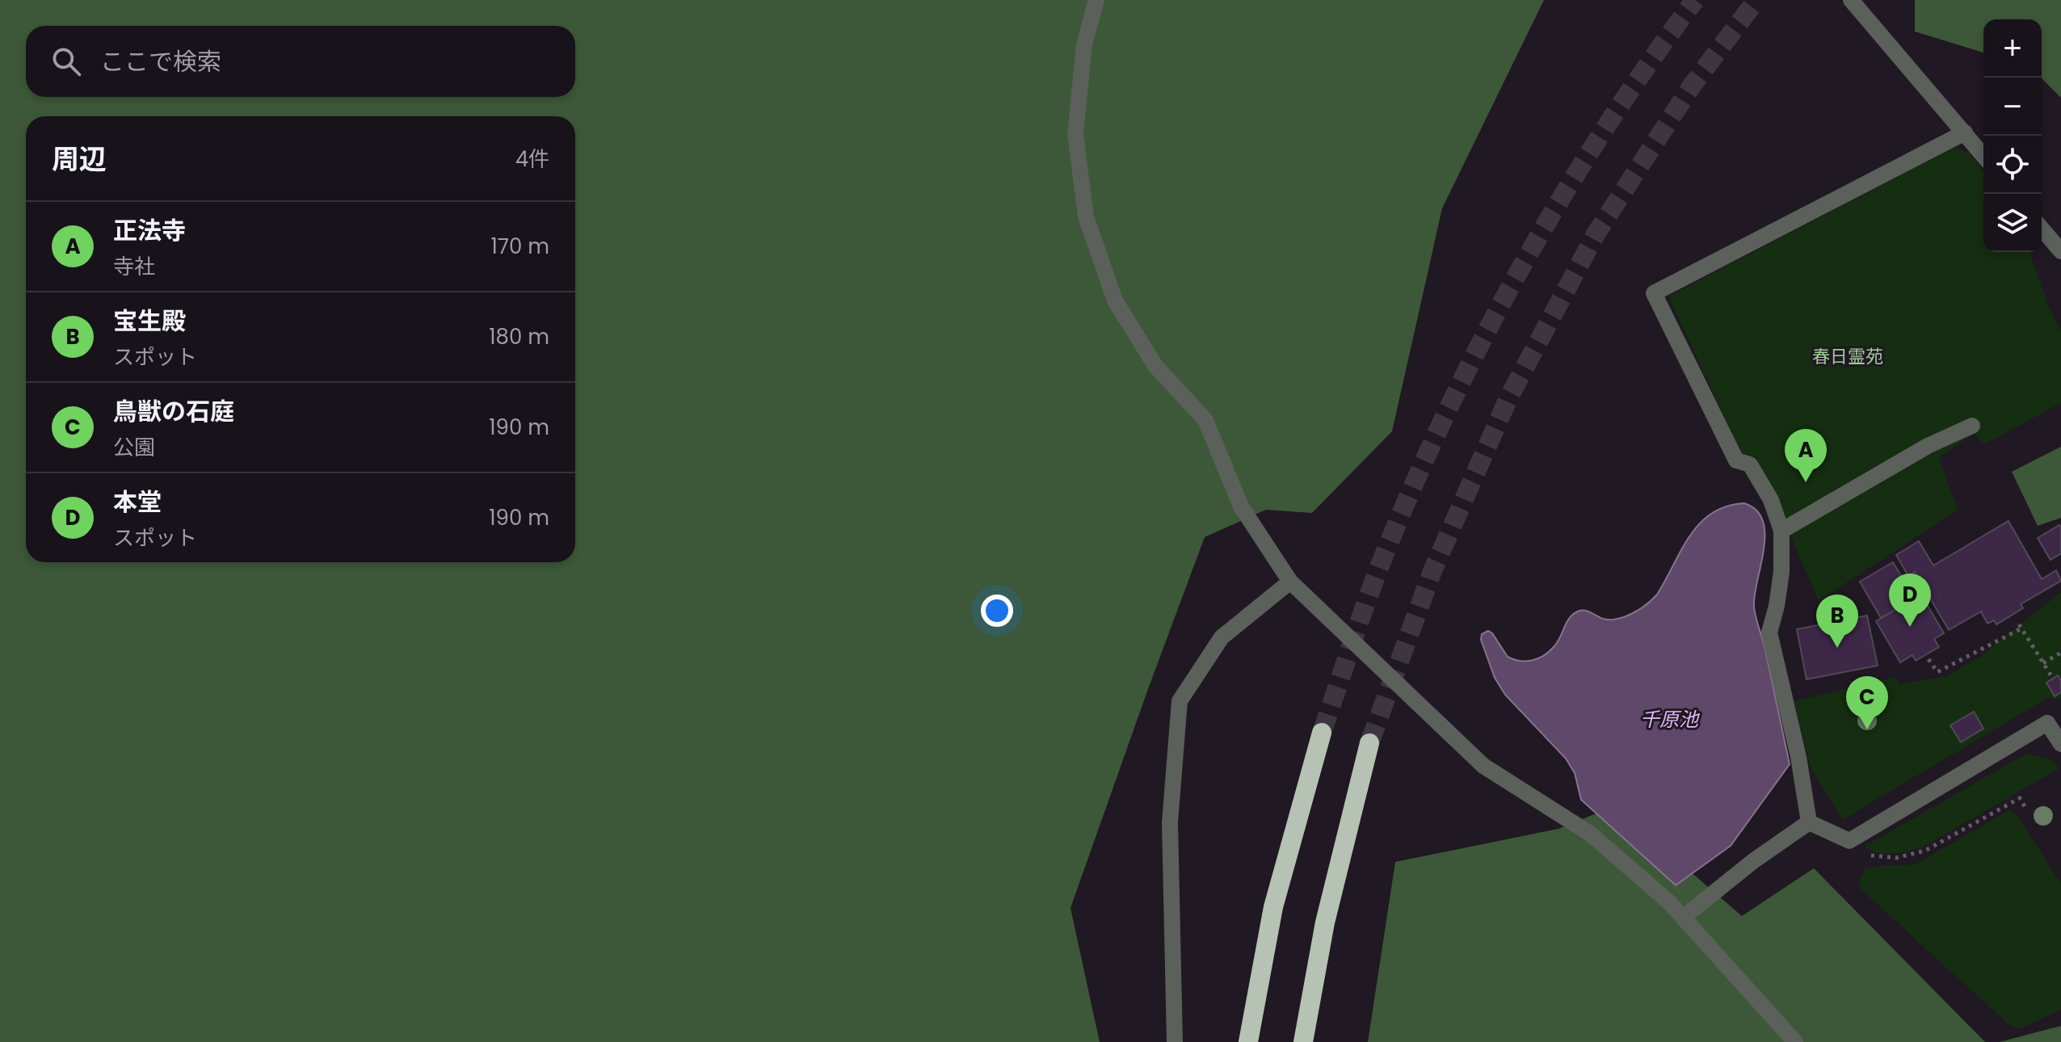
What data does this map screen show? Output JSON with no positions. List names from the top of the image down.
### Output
{
  "water": ["千原池"],
  "parks": ["春日霊苑"],
  "page": {
    "map_buttons": ["+", "−"],
    "search": "ここで検索",
    "heading": ["周辺", "4件"],
    "list": [
      {
        "mark": "A",
        "name": "正法寺",
        "note": "寺社",
        "value": "170 m"
      },
      {
        "mark": "B",
        "name": "宝生殿",
        "note": "スポット",
        "value": "180 m"
      },
      {
        "mark": "C",
        "name": "鳥獣の石庭",
        "note": "公園",
        "value": "190 m"
      },
      {
        "mark": "D",
        "name": "本堂",
        "note": "スポット",
        "value": "190 m"
      }
    ],
    "pins": [
      "A",
      "D",
      "B",
      "C"
    ]
  }
}
